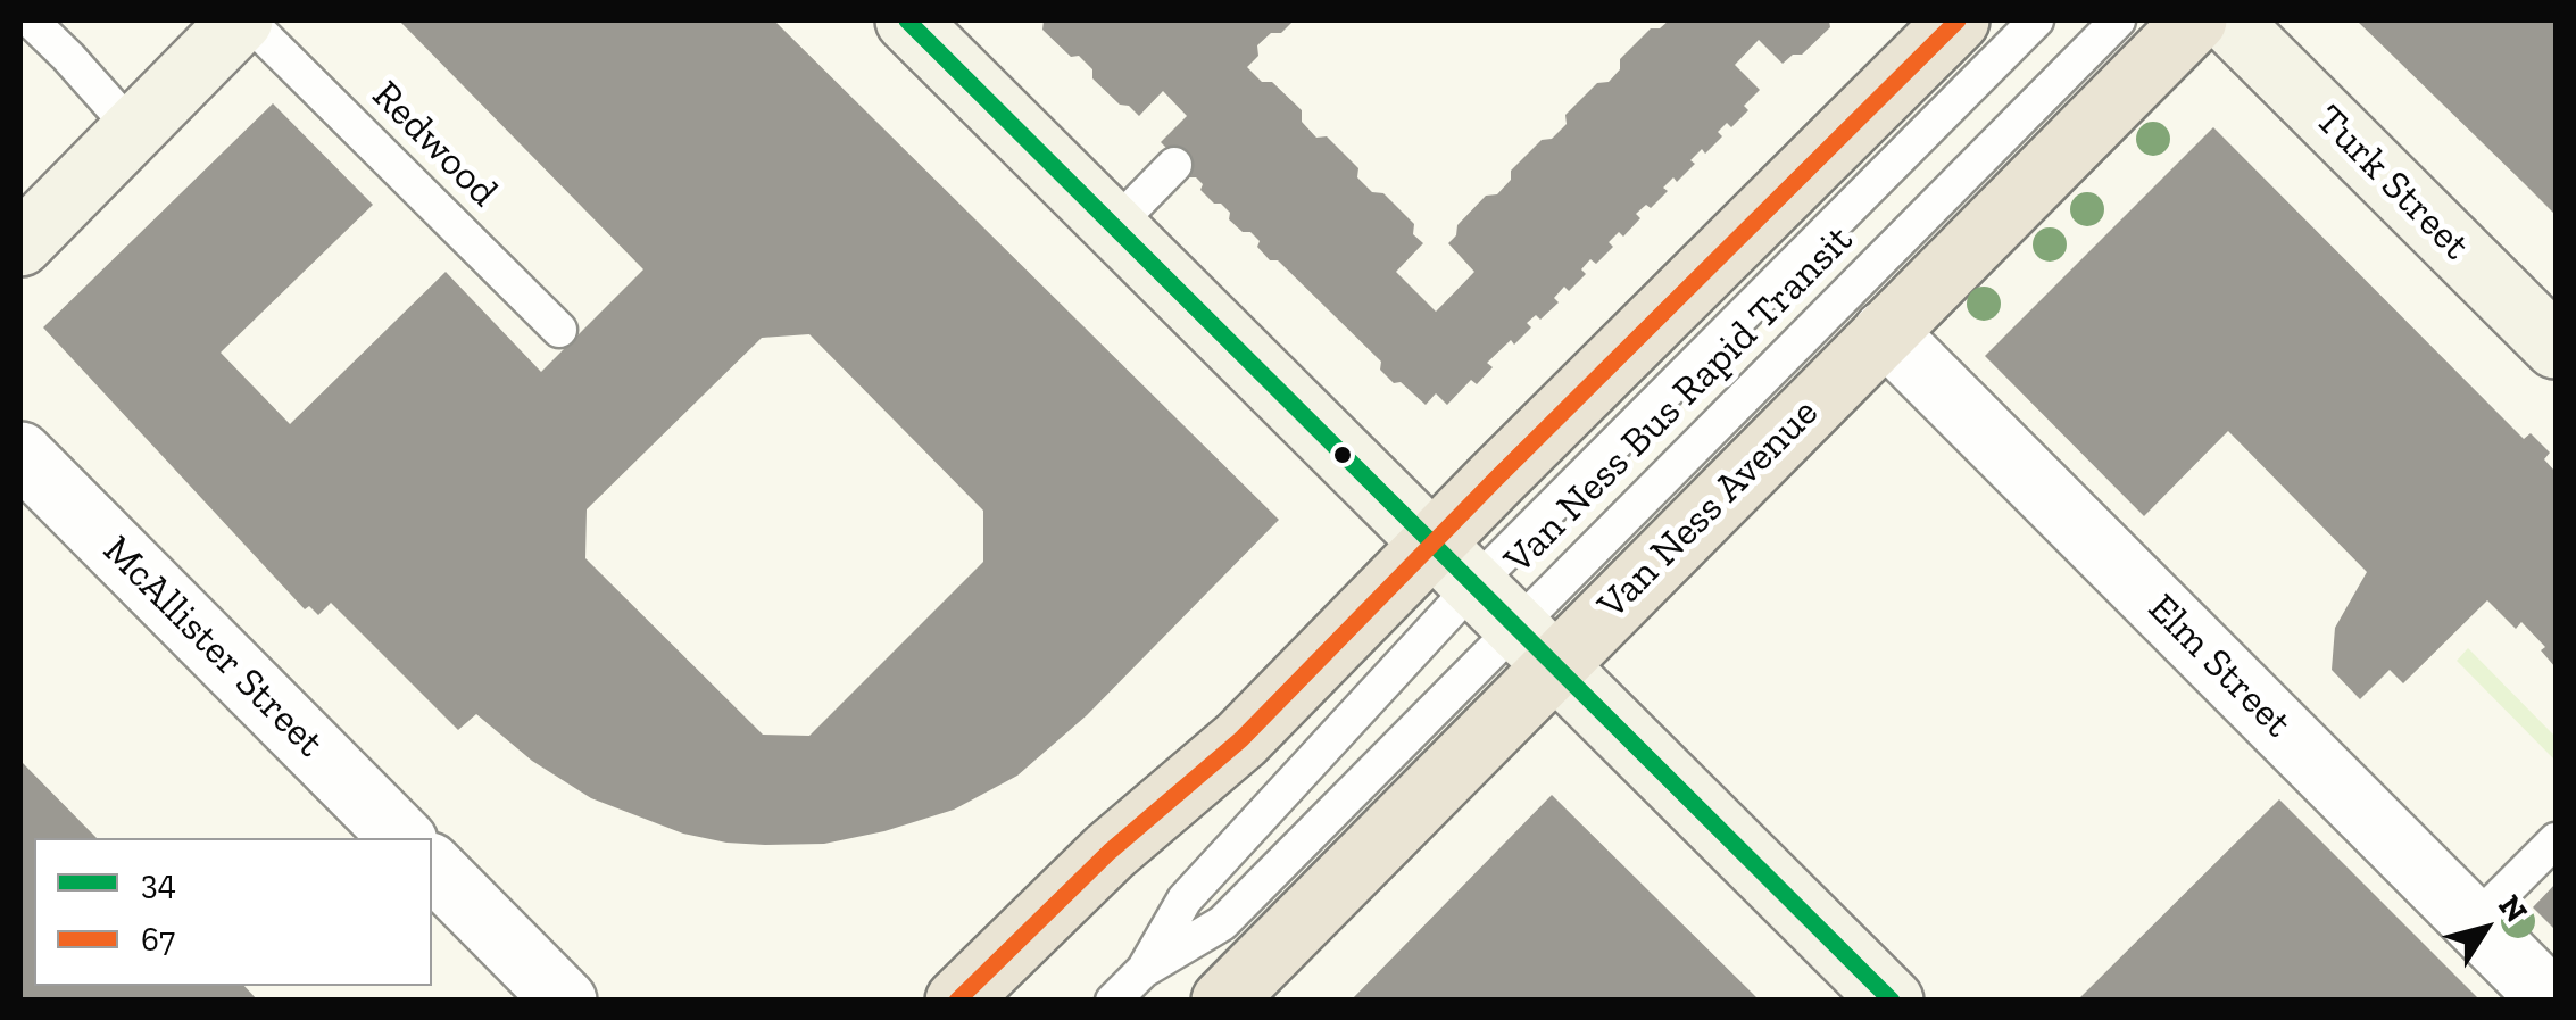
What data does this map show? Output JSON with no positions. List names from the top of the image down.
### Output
{
  "streets": {
    "highway": ["Van Ness Avenue"],
    "main road": ["Turk Street"],
    "street": ["McAllister Street", "Elm Street"],
    "lane": ["Redwood", "Van Ness Bus Rapid Transit"]
  },
  "crossings": [
    ["Van Ness Bus Rapid Transit", "Van Ness Avenue"],
    ["Van Ness Avenue", "Elm Street"]
  ],
  "lines": ["transit line 34", "transit line 67"],
  "legend": ["34", "67"],
  "north": "top right"
}
